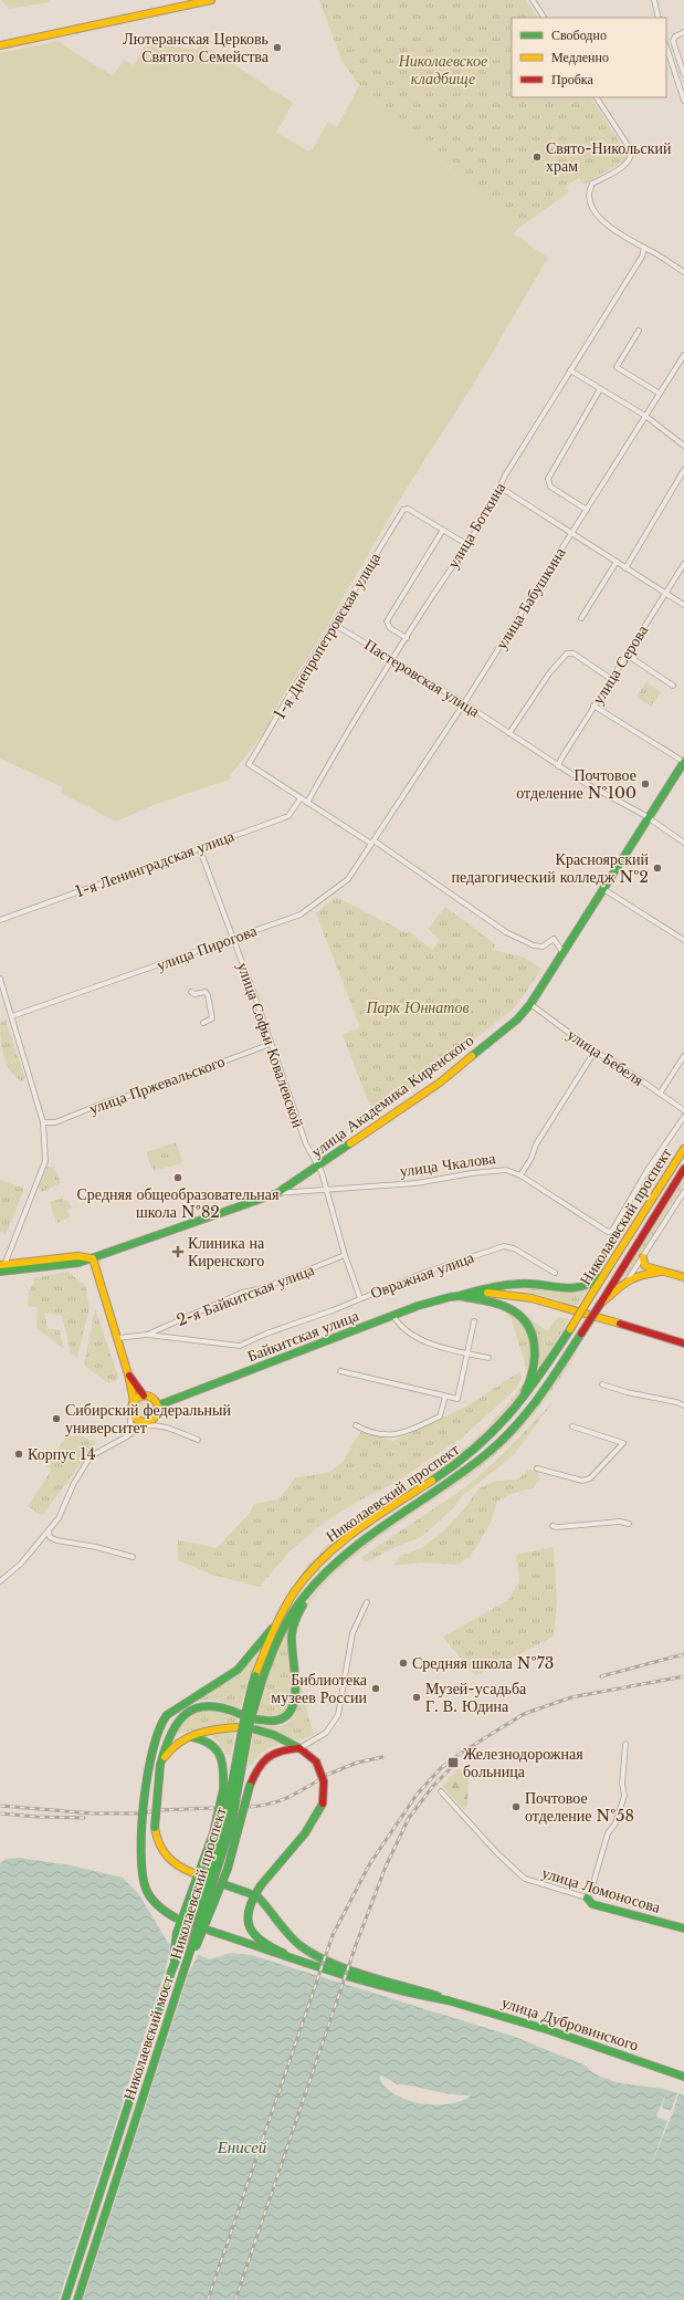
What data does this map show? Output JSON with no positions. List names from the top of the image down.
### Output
{
  "streets": {
    "main road": [
      "улица Академика Киренского",
      "Николаевский проспект",
      "Байкитская улица",
      "улица Ломоносова",
      "улица Дубровинского",
      "Николаевский мост"
    ],
    "street": [
      "улица Боткина",
      "улица Бабушкина",
      "1-я Днепропетровская улица",
      "улица Серова",
      "Пастеровская улица",
      "1-я Ленинградская улица",
      "улица Пирогова",
      "улица Софьи Ковалевской",
      "улица Бебеля",
      "улица Пржевальского",
      "улица Чкалова",
      "Овражная улица",
      "2-я Байкитская улица"
    ]
  },
  "crossings": [
    ["улица Боткина", "1-я Днепропетровская улица"],
    ["улица Боткина", "Пастеровская улица"],
    ["улица Бабушкина", "1-я Днепропетровская улица"],
    ["улица Бабушкина", "Пастеровская улица"],
    ["улица Бабушкина", "улица Пирогова"],
    ["1-я Днепропетровская улица", "Пастеровская улица"],
    ["1-я Днепропетровская улица", "1-я Ленинградская улица"],
    ["1-я Днепропетровская улица", "улица Пирогова"],
    ["1-я Днепропетровская улица", "улица Академика Киренского"],
    ["улица Серова", "Пастеровская улица"],
    ["Пастеровская улица", "улица Академика Киренского"],
    ["1-я Ленинградская улица", "улица Софьи Ковалевской"],
    ["улица Пирогова", "улица Софьи Ковалевской"],
    ["улица Софьи Ковалевской", "улица Пржевальского"],
    ["улица Софьи Ковалевской", "улица Академика Киренского"],
    ["улица Бебеля", "улица Академика Киренского"],
    ["улица Академика Киренского", "улица Чкалова"],
    ["Николаевский проспект", "Николаевский мост"],
    ["Овражная улица", "2-я Байкитская улица"]
  ],
  "water": ["Енисей"],
  "parks": ["Николаевское кладбище", "Парк Юннатов"],
  "places": {
    "other": [
      "Лютеранская Церковь Святого Семейства",
      "Свято-Никольский храм",
      "Почтовое отделение №100",
      "Красноярский педагогический колледж №2",
      "Средняя общеобразовательная школа №82",
      "Сибирский федеральный университет",
      "Корпус 14",
      "Средняя школа №73",
      "Библиотека музеев России",
      "Музей-усадьба Г. В. Юдина",
      "Почтовое отделение №58"
    ],
    "health": ["Клиника на Киренского"],
    "transit": ["Железнодорожная больница"]
  },
  "legend": ["Свободно", "Медленно", "Пробка"]
}
